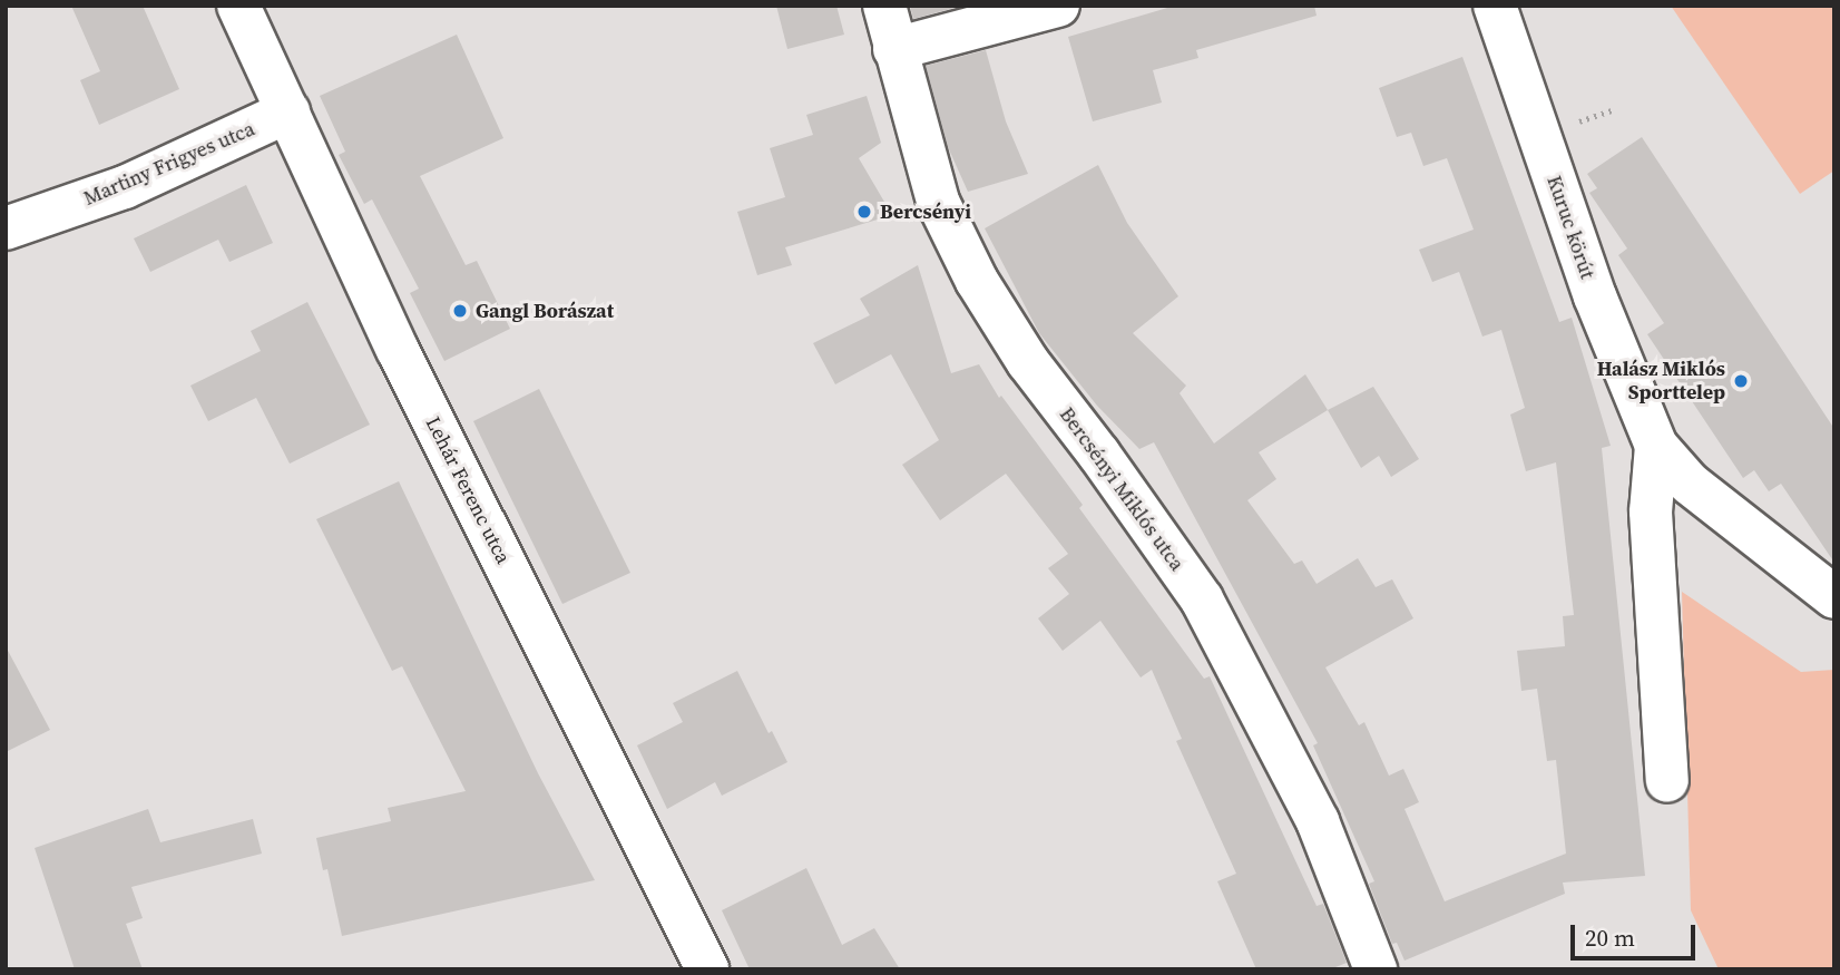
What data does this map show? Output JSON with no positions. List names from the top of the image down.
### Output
{
  "streets": {
    "street": [
      "Martiny Frigyes utca",
      "Kuruc körút",
      "Bercsényi Miklós utca",
      "Lehár Ferenc utca"
    ]
  },
  "crossings": [
    ["Martiny Frigyes utca", "Lehár Ferenc utca"]
  ],
  "places": ["Bercsényi", "Gangl Borászat", "Halász Miklós Sporttelep"],
  "scale_bar": "20 m"
}
